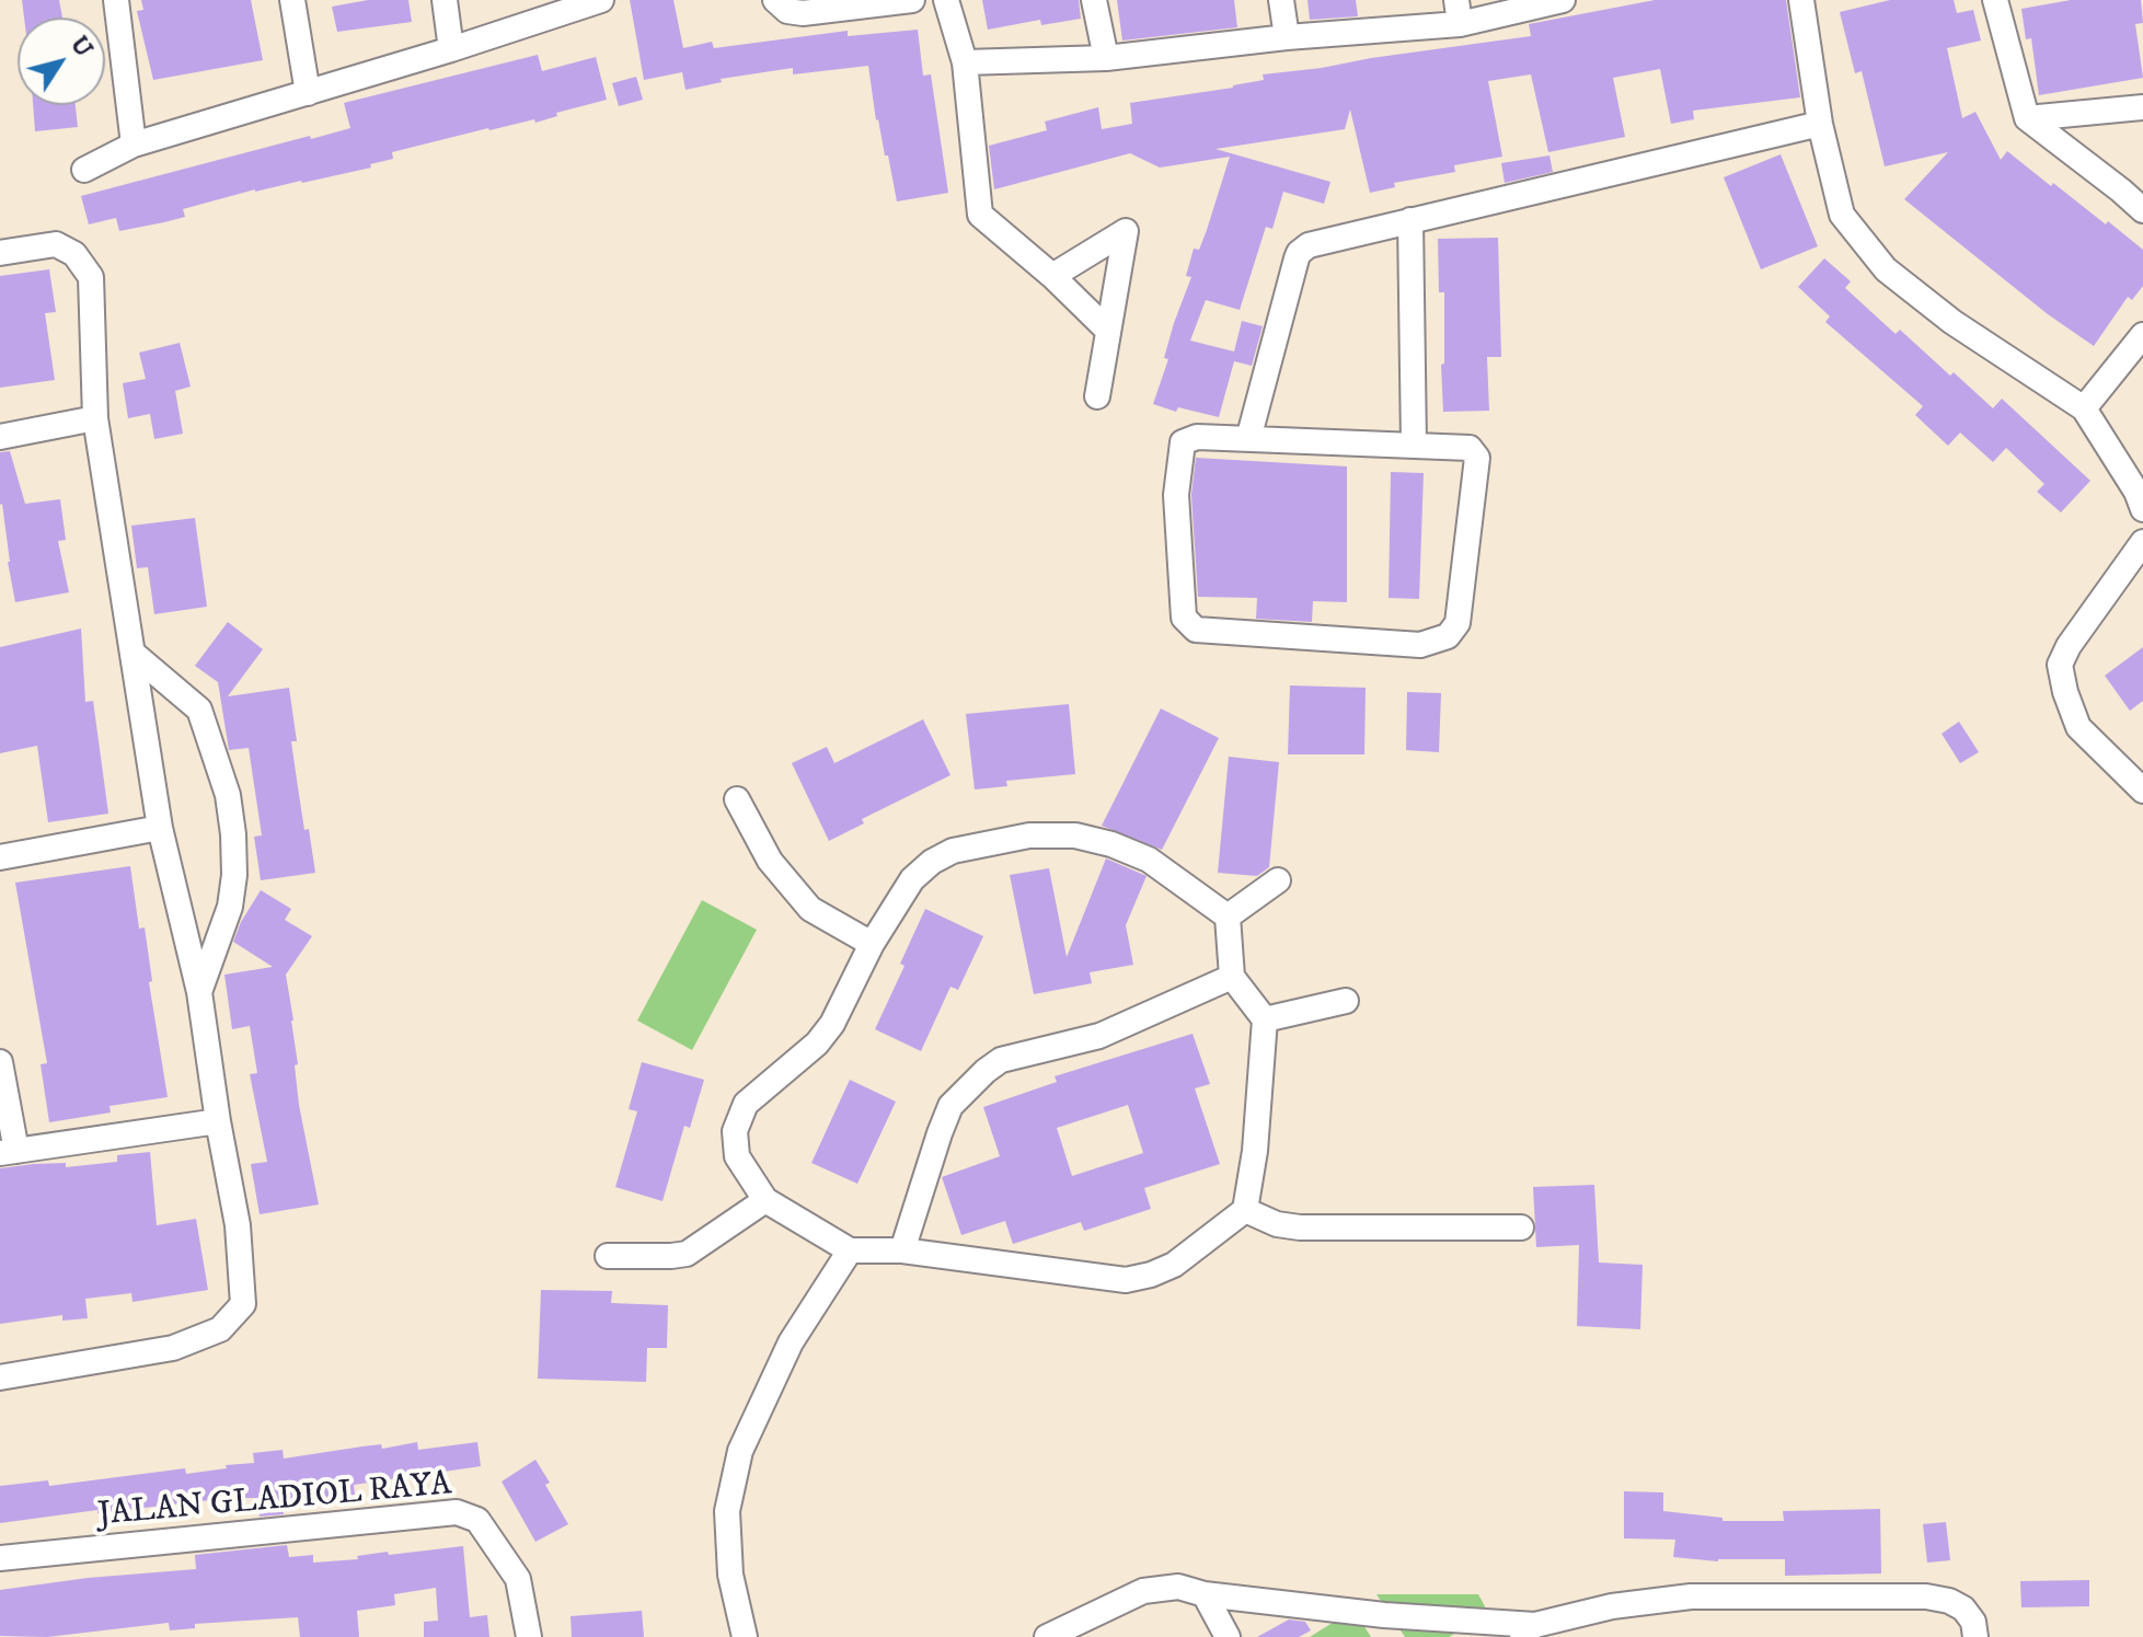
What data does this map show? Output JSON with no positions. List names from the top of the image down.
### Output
{
  "streets": {
    "street": ["JALAN GLADIOL RAYA"]
  },
  "north": "top right"
}
